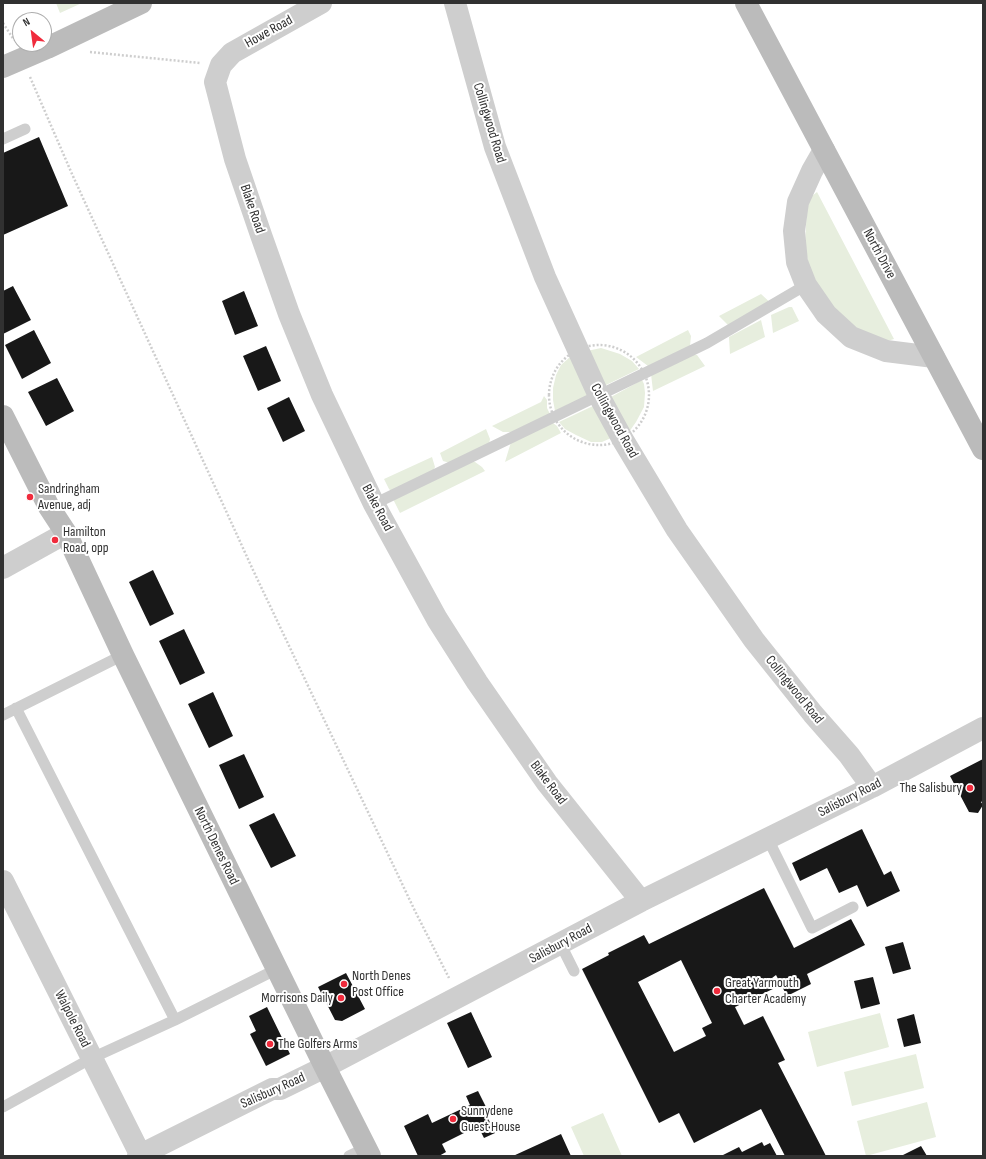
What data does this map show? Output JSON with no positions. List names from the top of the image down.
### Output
{
  "streets": {
    "street": [
      "Howe Road",
      "Collingwood Road",
      "Blake Road",
      "North Drive",
      "Salisbury Road",
      "North Denes Road",
      "Walpole Road"
    ]
  },
  "crossings": [
    ["Howe Road", "Blake Road"],
    ["Collingwood Road", "Salisbury Road"],
    ["Blake Road", "Salisbury Road"],
    ["Salisbury Road", "North Denes Road"],
    ["Salisbury Road", "Walpole Road"]
  ],
  "places": [
    "Sandringham Avenue, adj",
    "Hamilton Road, opp",
    "The Salisbury",
    "North Denes Post Office",
    "Great Yarmouth Charter Academy",
    "Morrisons Daily",
    "The Golfers Arms",
    "Sunnydene Guest House"
  ],
  "north": "top left"
}
